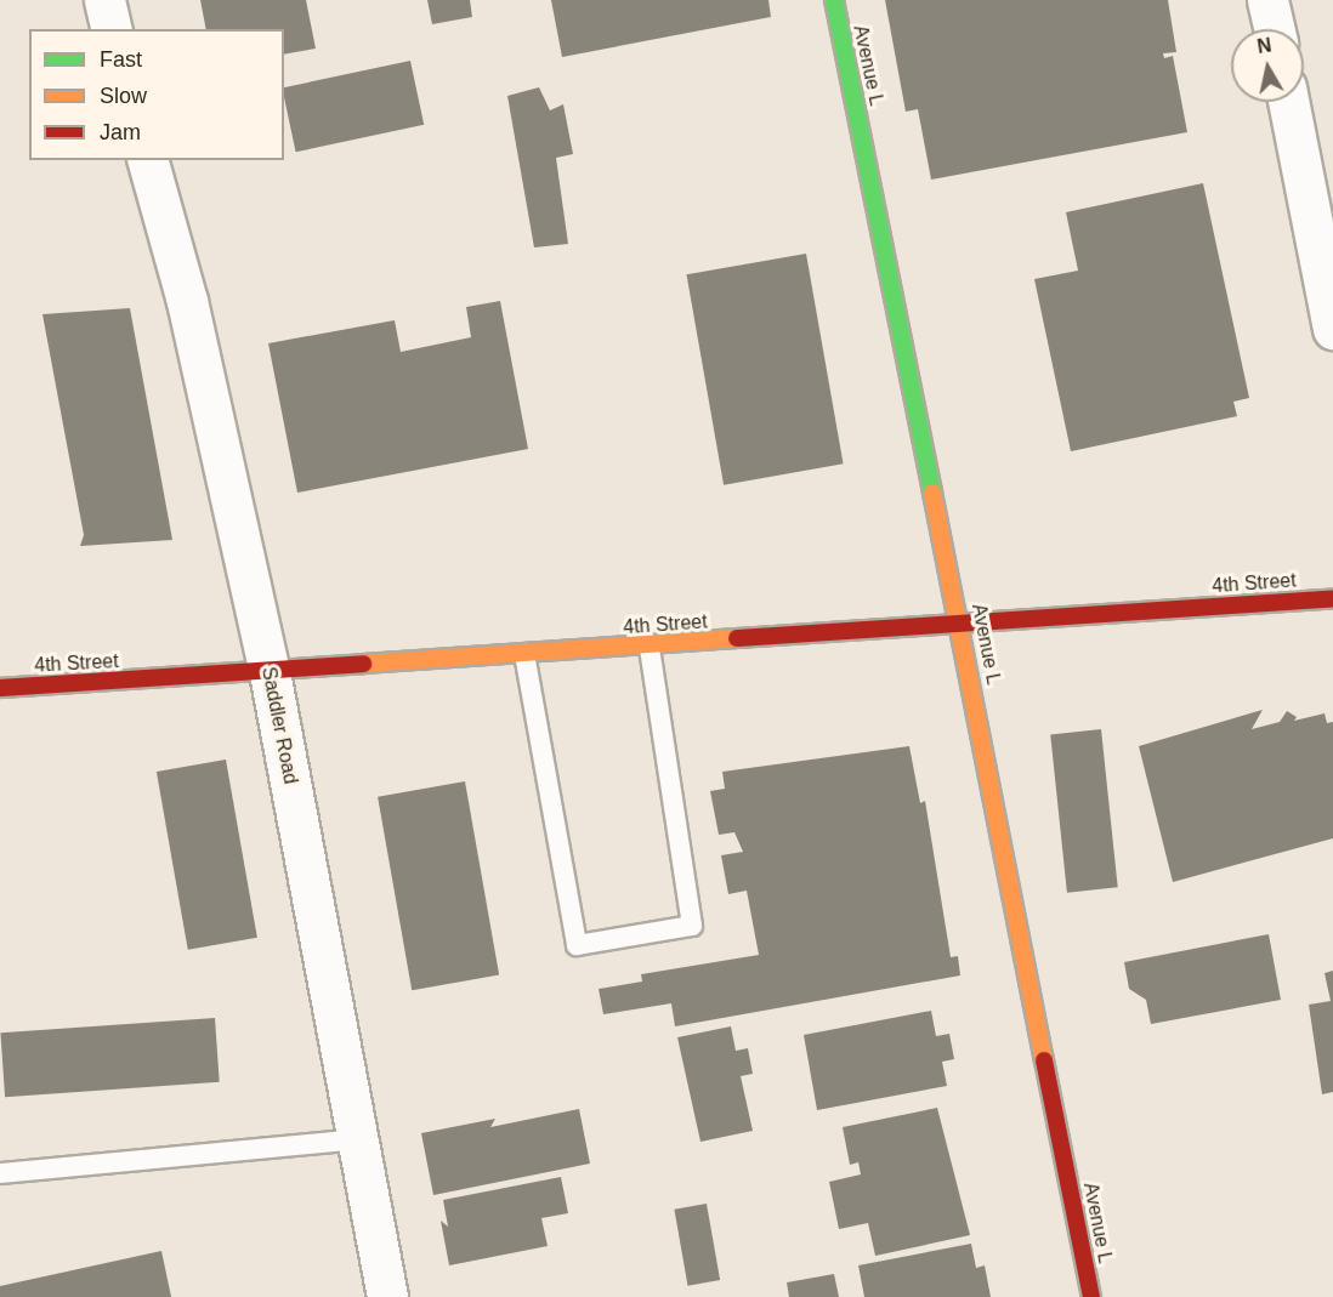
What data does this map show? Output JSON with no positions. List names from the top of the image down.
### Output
{
  "streets": {
    "main road": ["Avenue L", "4th Street"],
    "street": ["Saddler Road"]
  },
  "crossings": [
    ["Avenue L", "4th Street"],
    ["4th Street", "Saddler Road"]
  ],
  "legend": ["Fast", "Slow", "Jam"],
  "north": "top"
}
